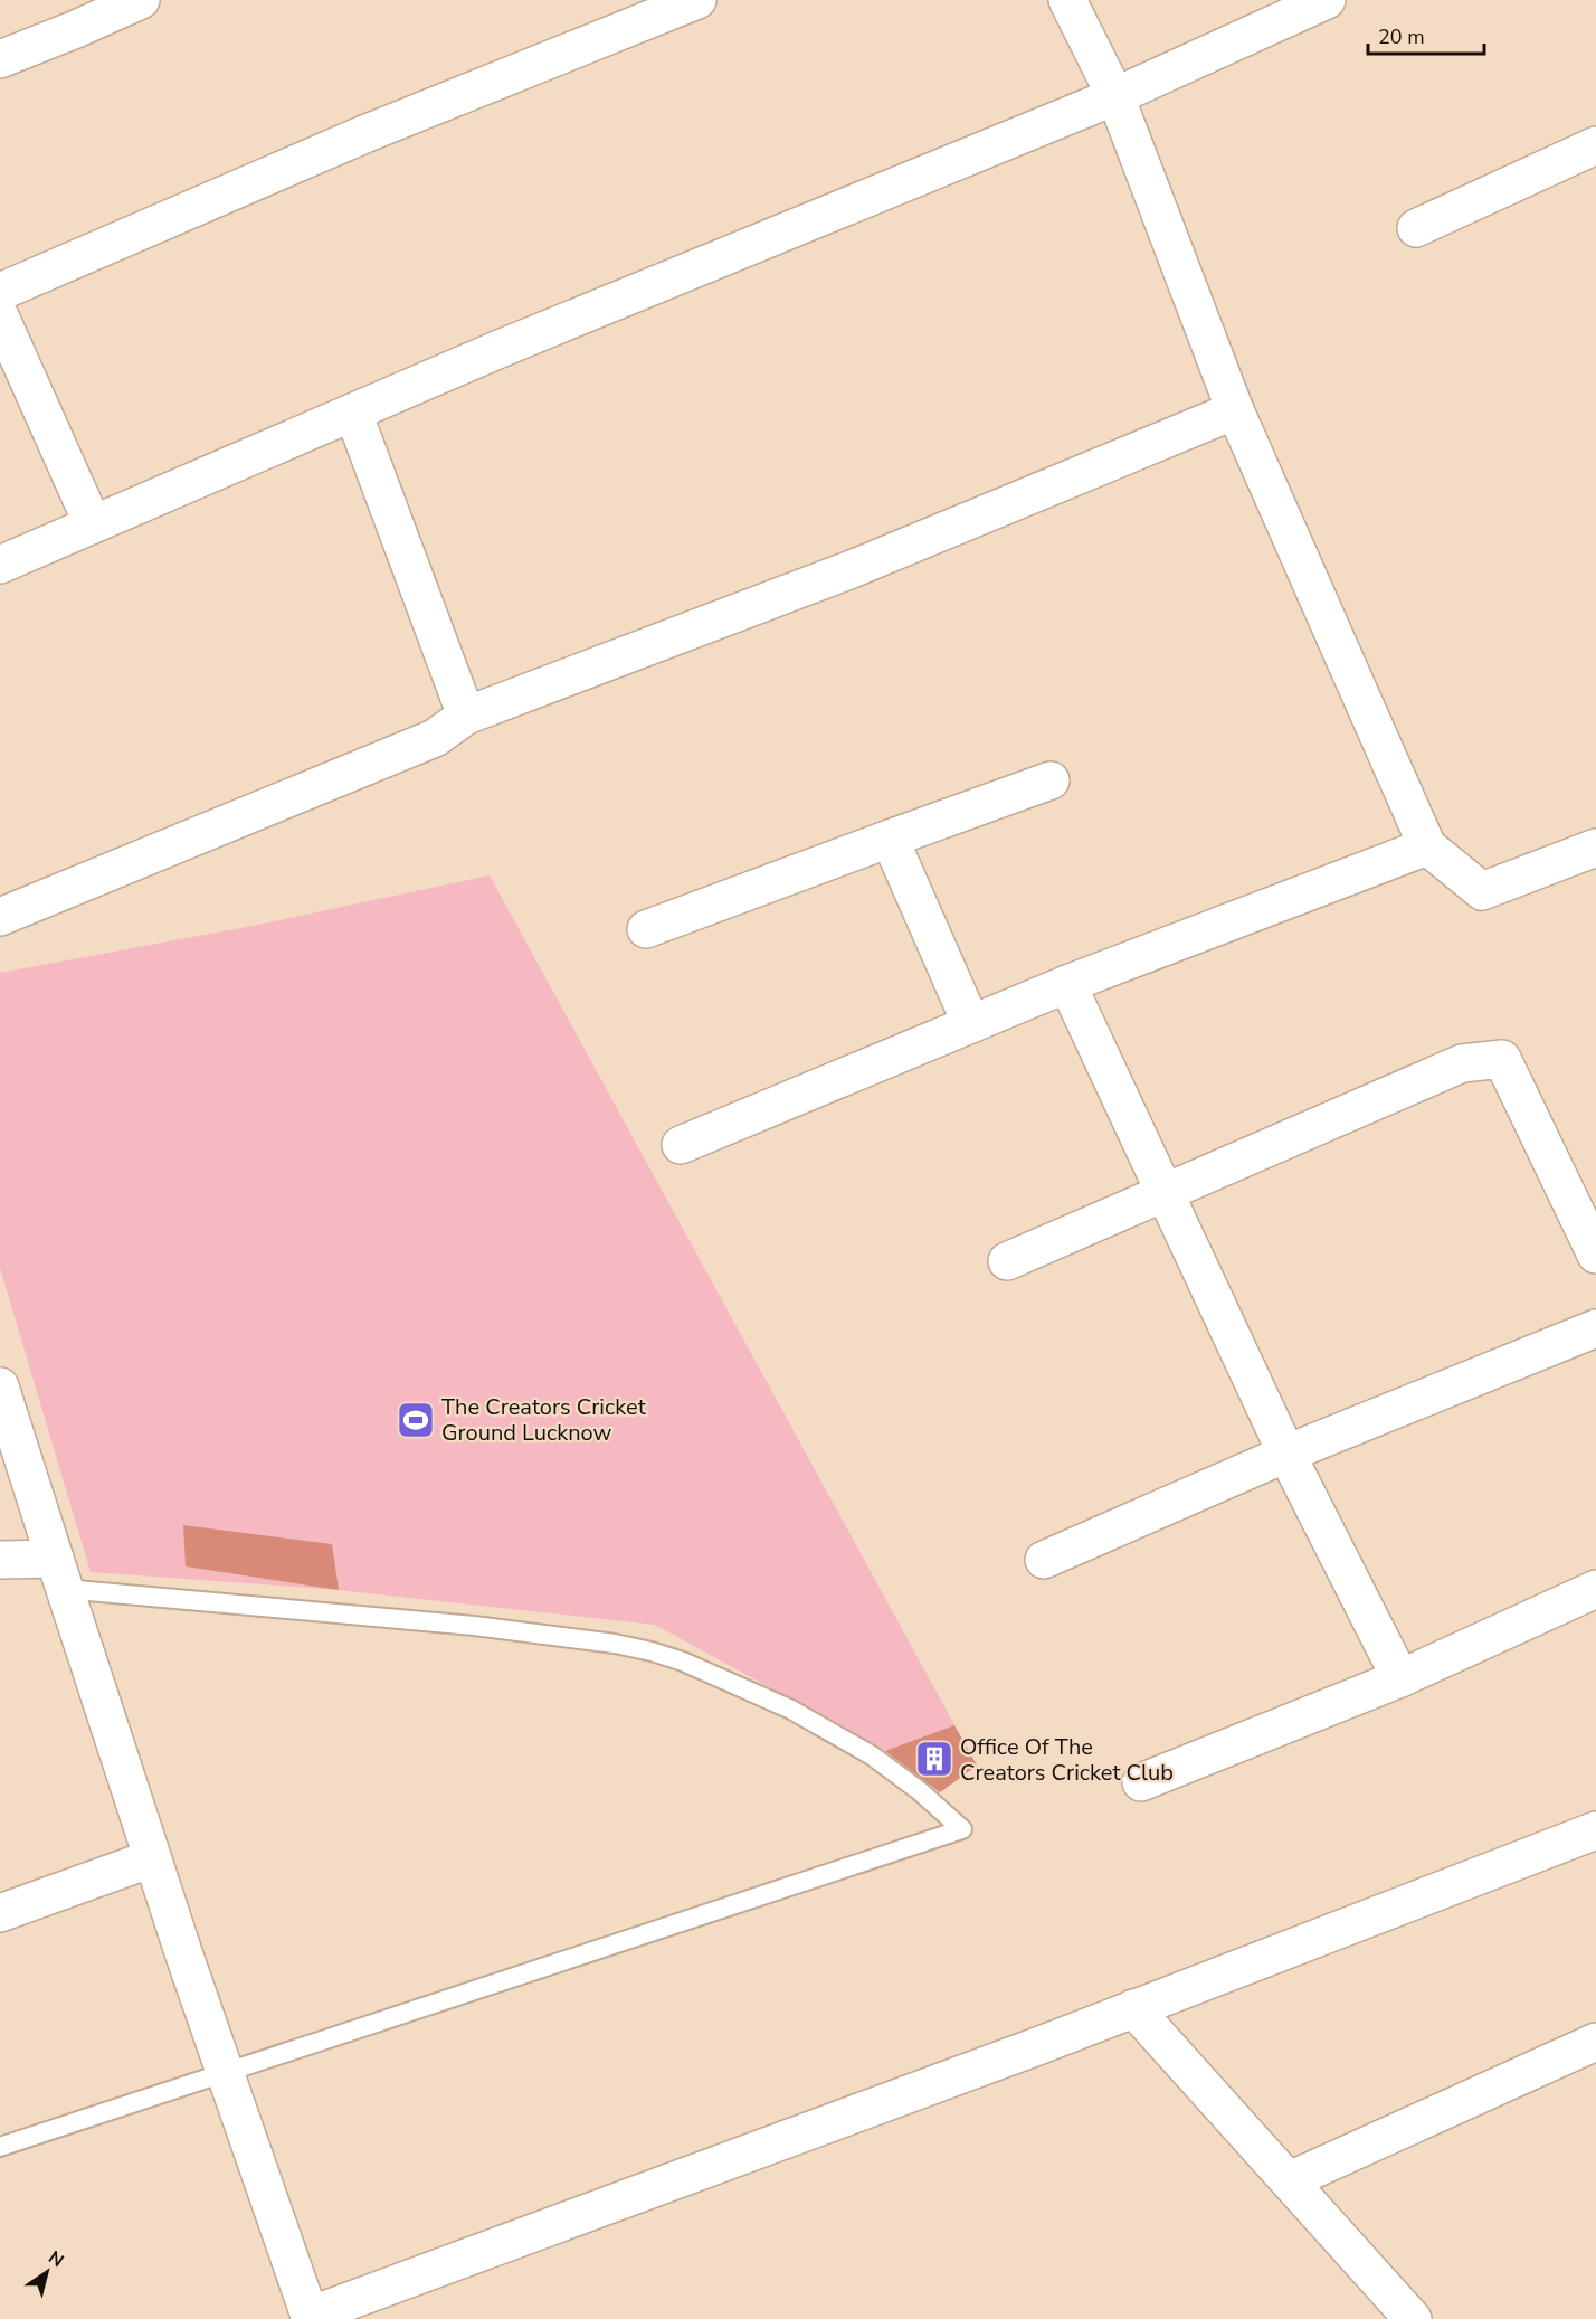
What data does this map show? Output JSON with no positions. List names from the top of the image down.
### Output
{
  "places": {
    "sports": ["The Creators Cricket Ground Lucknow"],
    "building": ["Office Of The Creators Cricket Club"]
  },
  "scale_bar": "20 m",
  "north": "top right"
}
